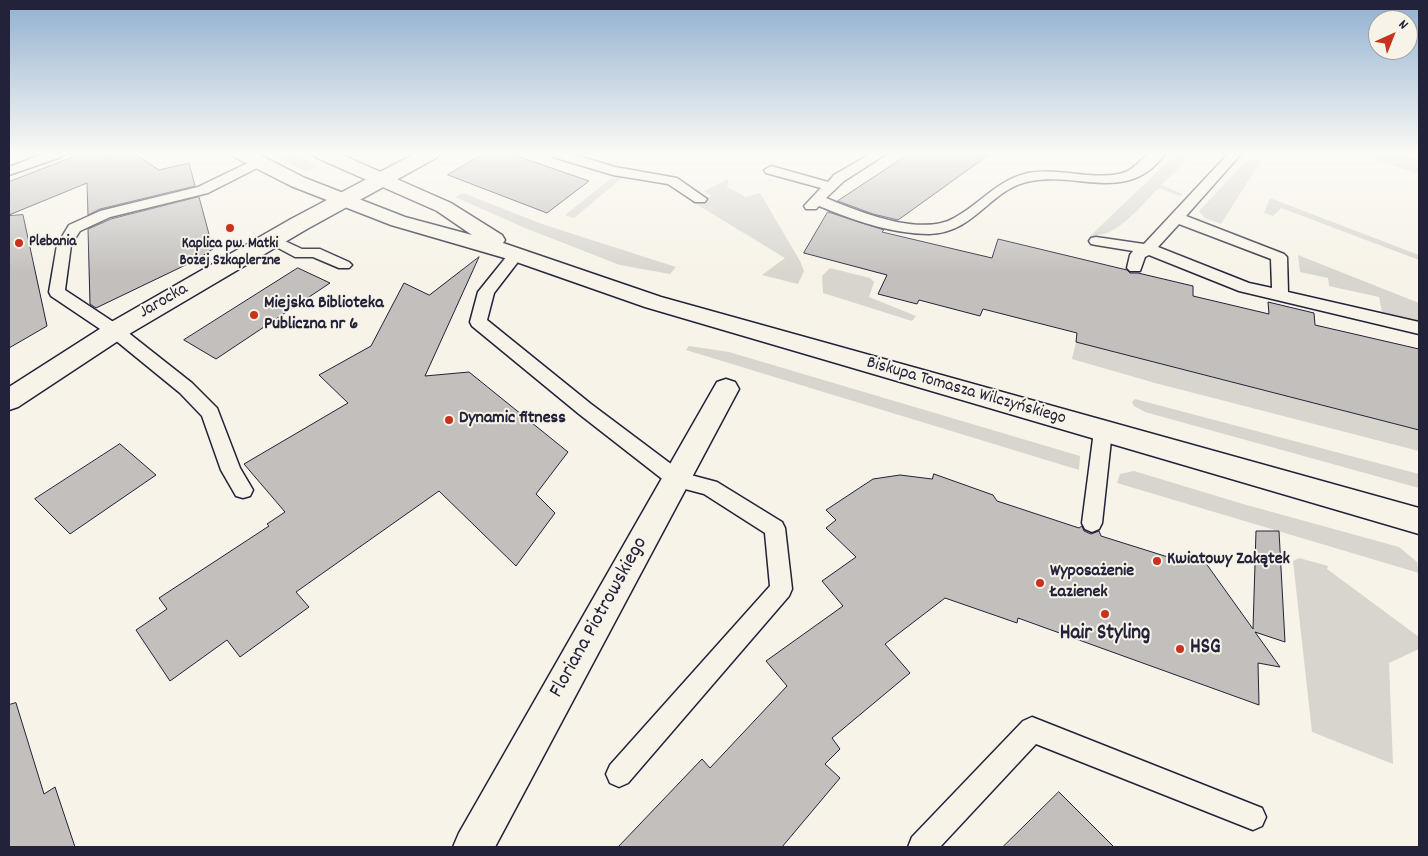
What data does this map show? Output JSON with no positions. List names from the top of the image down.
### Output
{
  "streets": {
    "street": ["Jarocka", "Biskupa Tomasza Wilczyńskiego", "Floriana Piotrowskiego"]
  },
  "crossings": [
    ["Jarocka", "Biskupa Tomasza Wilczyńskiego"]
  ],
  "places": [
    "Kaplica pw. Matki Bożej Szkaplerzne",
    "Plebania",
    "Miejska Biblioteka Publiczna nr 6",
    "Dynamic fitness",
    "Kwiatowy Zakątek",
    "Wyposażenie Łazienek",
    "Hair Styling",
    "HSG"
  ],
  "north": "top right"
}
